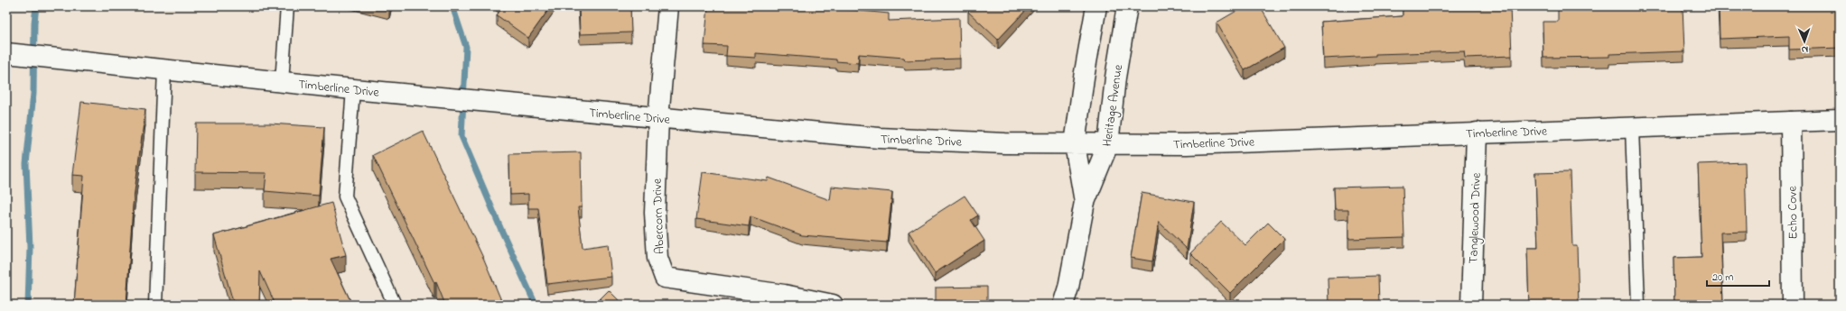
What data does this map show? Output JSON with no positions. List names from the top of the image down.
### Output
{
  "streets": {
    "street": [
      "Timberline Drive",
      "Heritage Avenue",
      "Echo Cove",
      "Abercorn Drive",
      "Tanglewood Drive"
    ]
  },
  "crossings": [
    ["Timberline Drive", "Heritage Avenue"],
    ["Timberline Drive", "Echo Cove"],
    ["Timberline Drive", "Abercorn Drive"],
    ["Timberline Drive", "Tanglewood Drive"]
  ],
  "scale_bar": "20 m",
  "north": "bottom"
}
